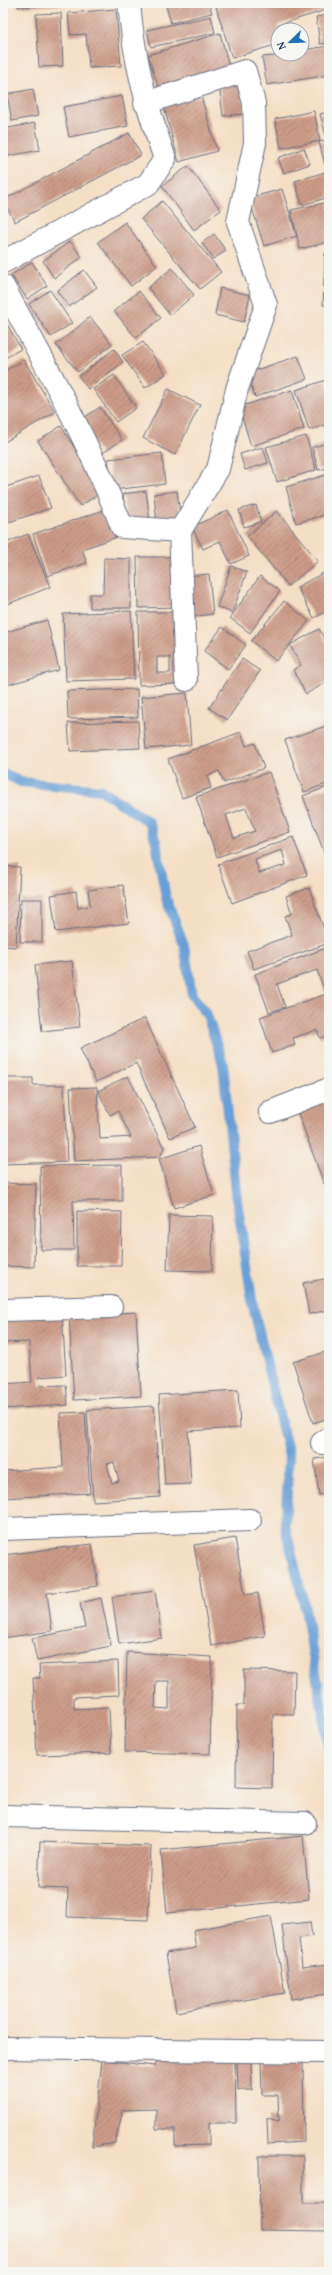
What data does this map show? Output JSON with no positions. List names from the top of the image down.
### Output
{
  "north": "bottom left"
}
